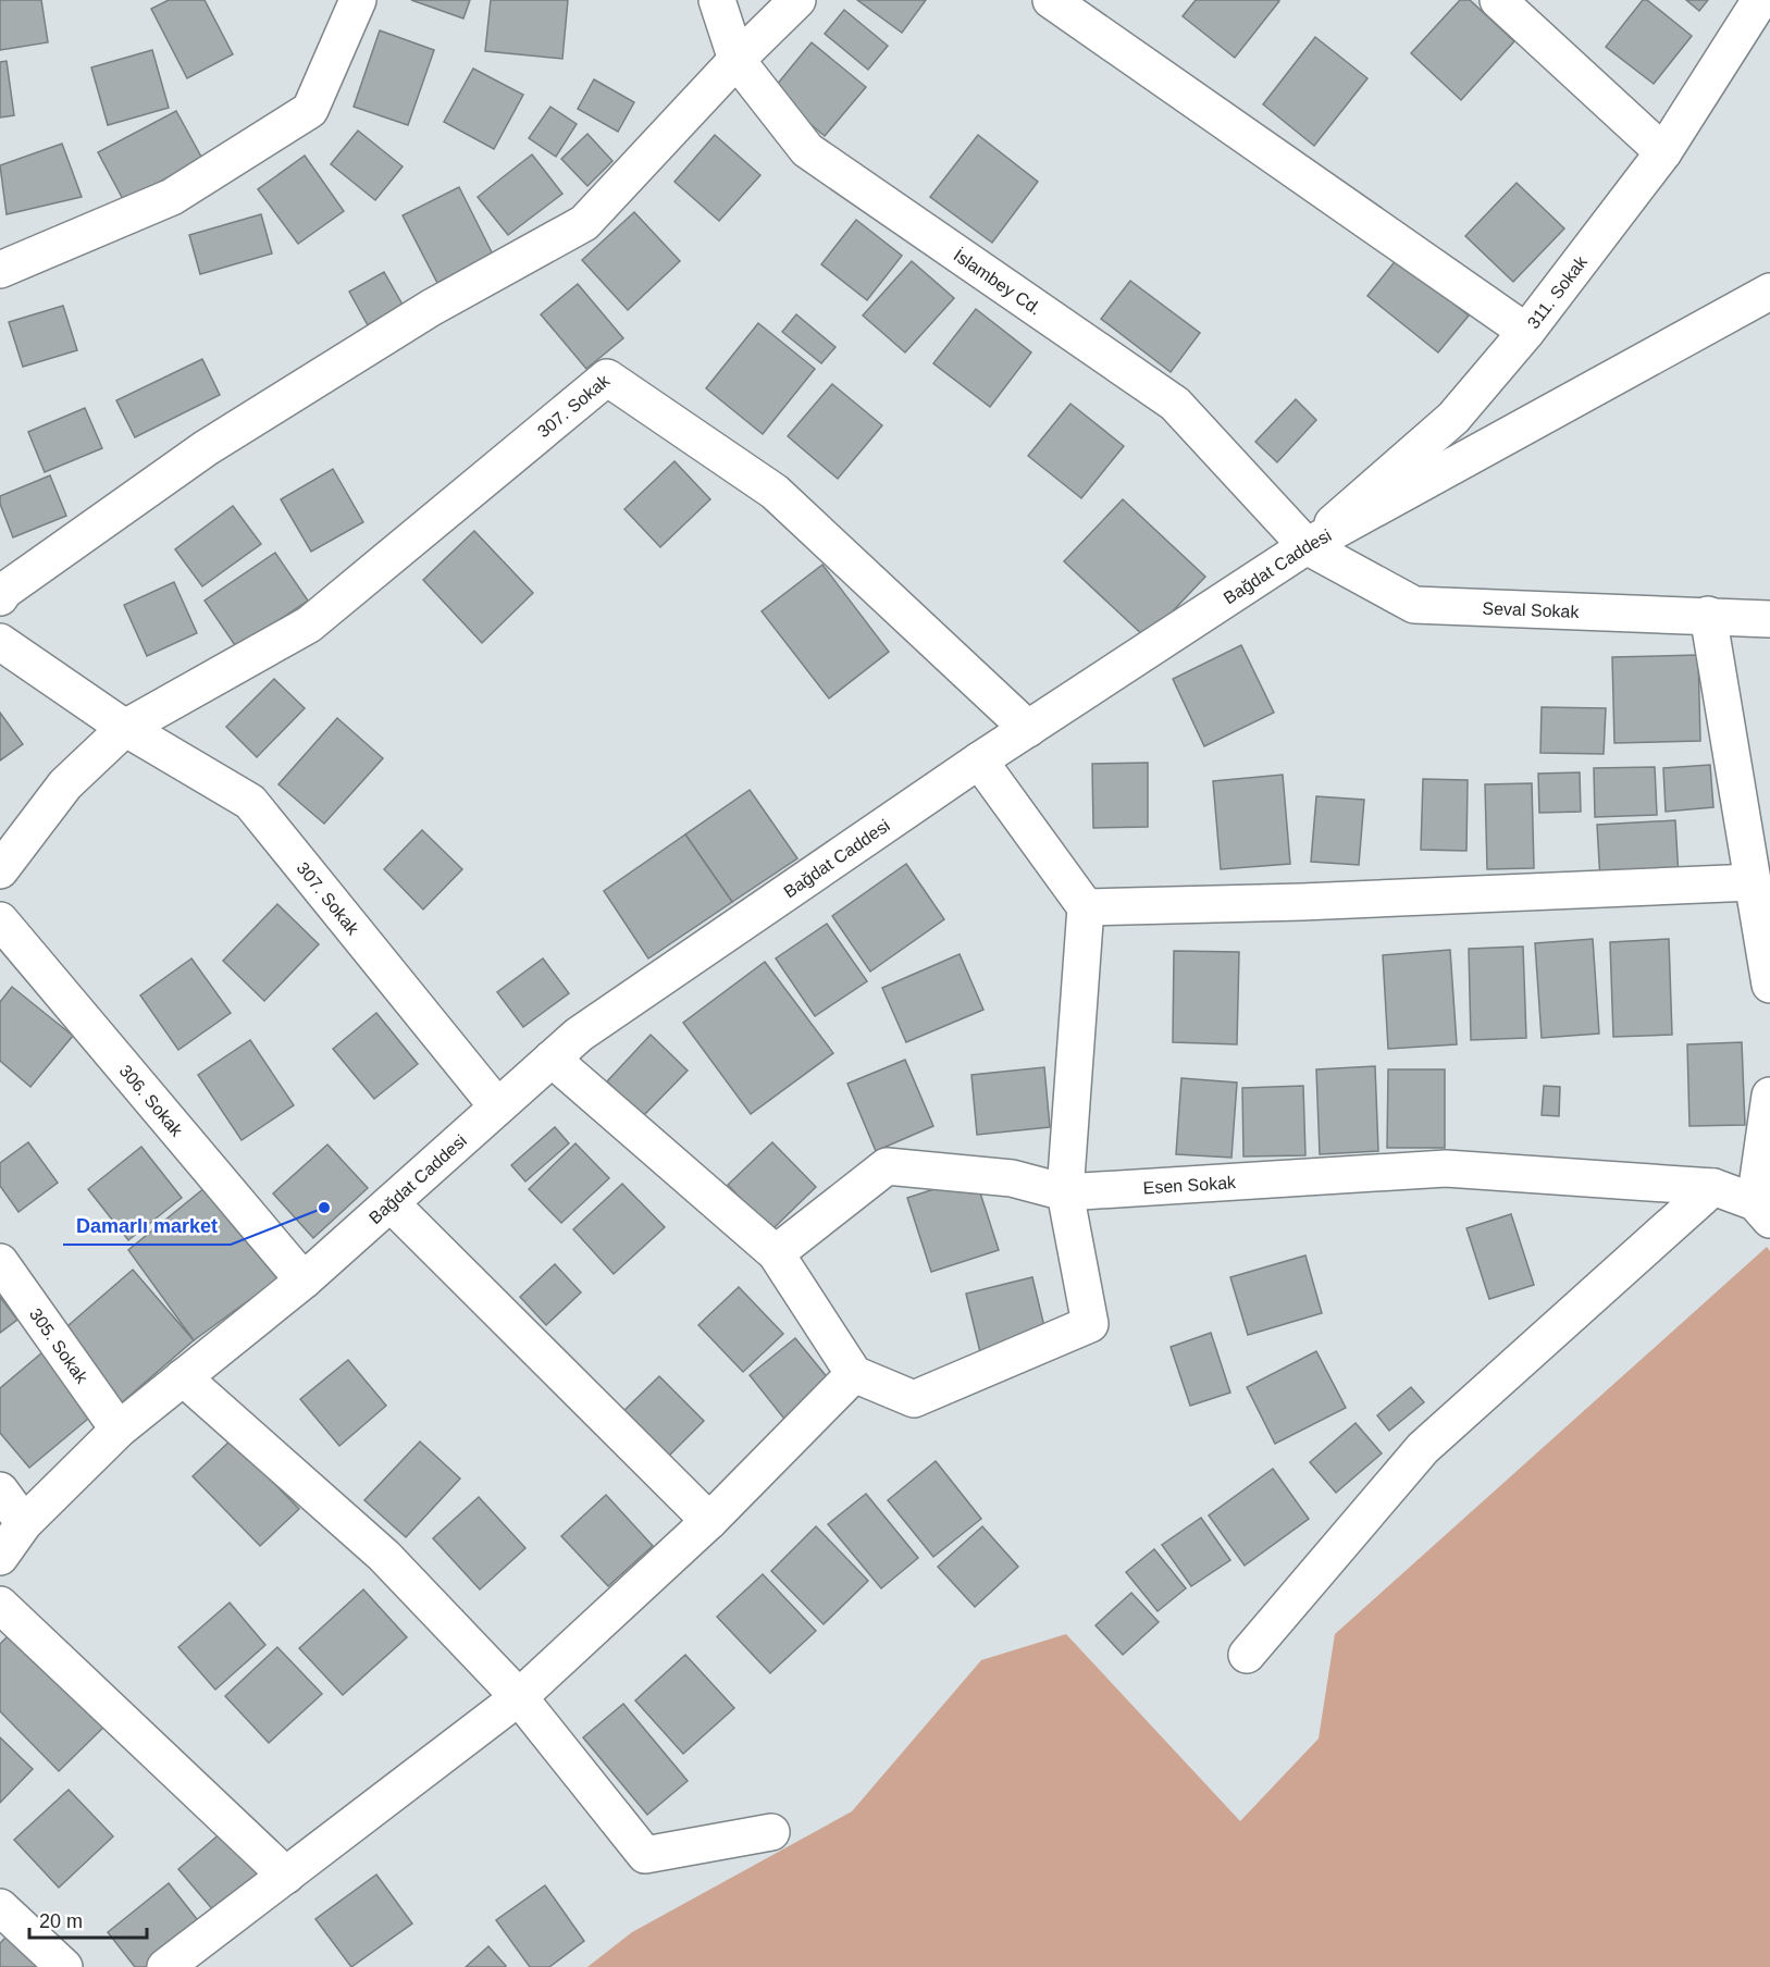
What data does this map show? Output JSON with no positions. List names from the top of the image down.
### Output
{
  "streets": {
    "street": [
      "İslambey Cd.",
      "311. Sokak",
      "307. Sokak",
      "Bağdat Caddesi",
      "Seval Sokak",
      "306. Sokak",
      "Esen Sokak",
      "305. Sokak"
    ]
  },
  "crossings": [
    ["İslambey Cd.", "311. Sokak"],
    ["İslambey Cd.", "Bağdat Caddesi"],
    ["İslambey Cd.", "Seval Sokak"],
    ["311. Sokak", "Bağdat Caddesi"],
    ["311. Sokak", "Seval Sokak"],
    ["307. Sokak", "Bağdat Caddesi"],
    ["Bağdat Caddesi", "Seval Sokak"],
    ["Bağdat Caddesi", "306. Sokak"],
    ["Bağdat Caddesi", "305. Sokak"]
  ],
  "places": ["Damarlı market"],
  "scale_bar": "20 m"
}
